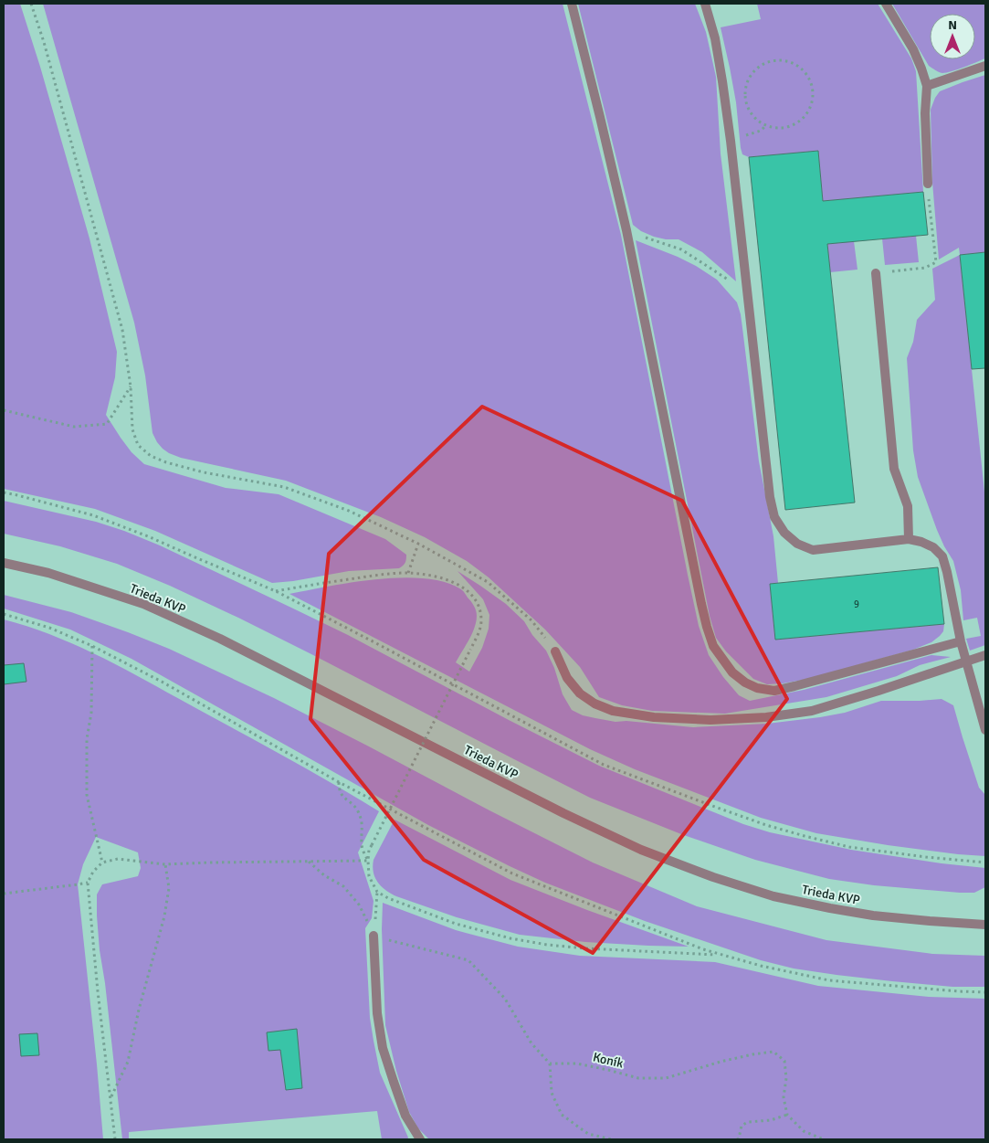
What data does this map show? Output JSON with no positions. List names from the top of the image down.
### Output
{
  "streets": {
    "street": ["Trieda KVP"],
    "path": ["Koník"]
  },
  "house_numbers": ["9"],
  "north": "top"
}
